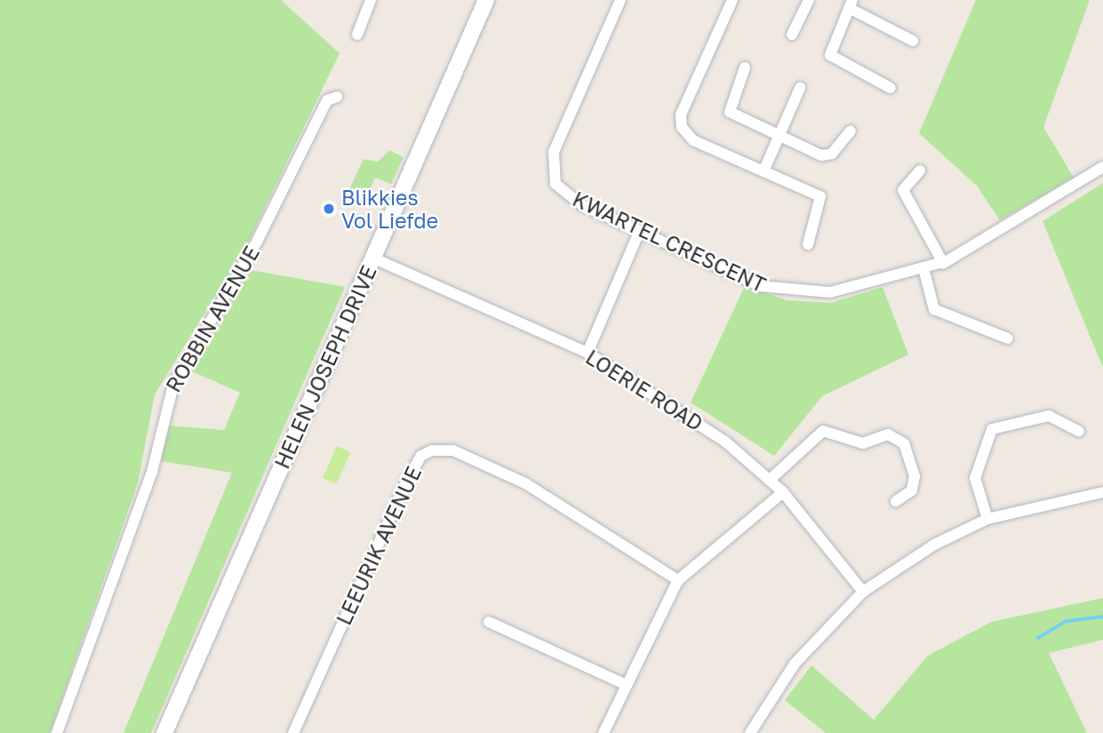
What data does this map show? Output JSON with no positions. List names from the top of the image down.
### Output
{
  "streets": {
    "street": [
      "KWARTEL CRESCENT",
      "ROBBIN AVENUE",
      "HELEN JOSEPH DRIVE",
      "LOERIE ROAD",
      "LEEURIK AVENUE"
    ]
  },
  "crossings": [
    ["HELEN JOSEPH DRIVE", "LOERIE ROAD"]
  ],
  "places": ["Blikkies Vol Liefde"]
}
